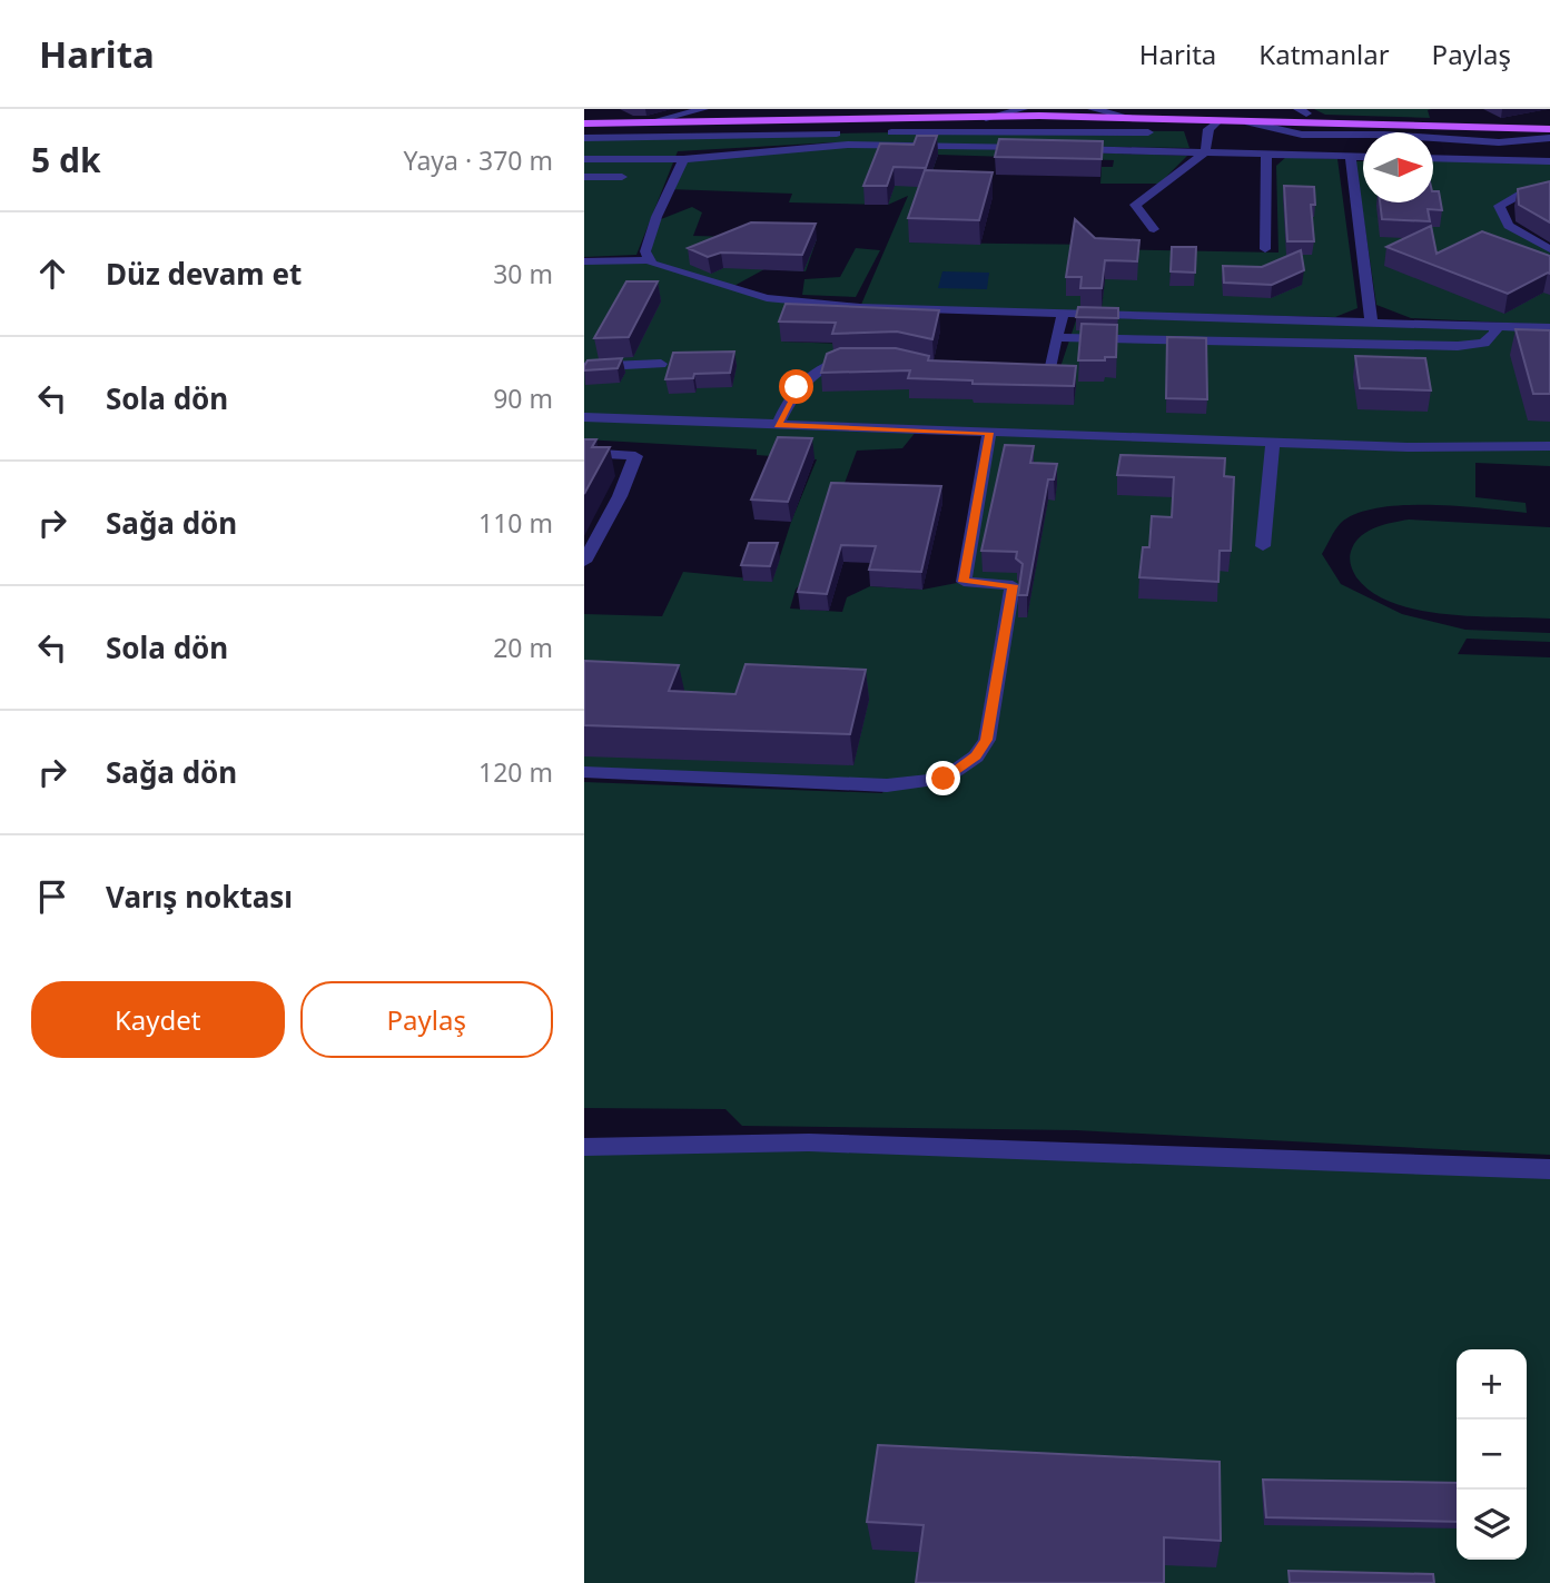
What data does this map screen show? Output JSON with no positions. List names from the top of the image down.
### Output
{
  "north": "right",
  "page": {
    "header": "Harita",
    "nav": ["Harita", "Katmanlar", "Paylaş"],
    "heading": ["5 dk", "Yaya · 370 m"],
    "list": [
      ["Düz devam et", "30 m"],
      ["Sola dön", "90 m"],
      ["Sağa dön", "110 m"],
      ["Sola dön", "20 m"],
      ["Sağa dön", "120 m"],
      "Varış noktası"
    ],
    "buttons": ["Kaydet", "Paylaş"],
    "map_buttons": ["+", "−"]
  }
}
